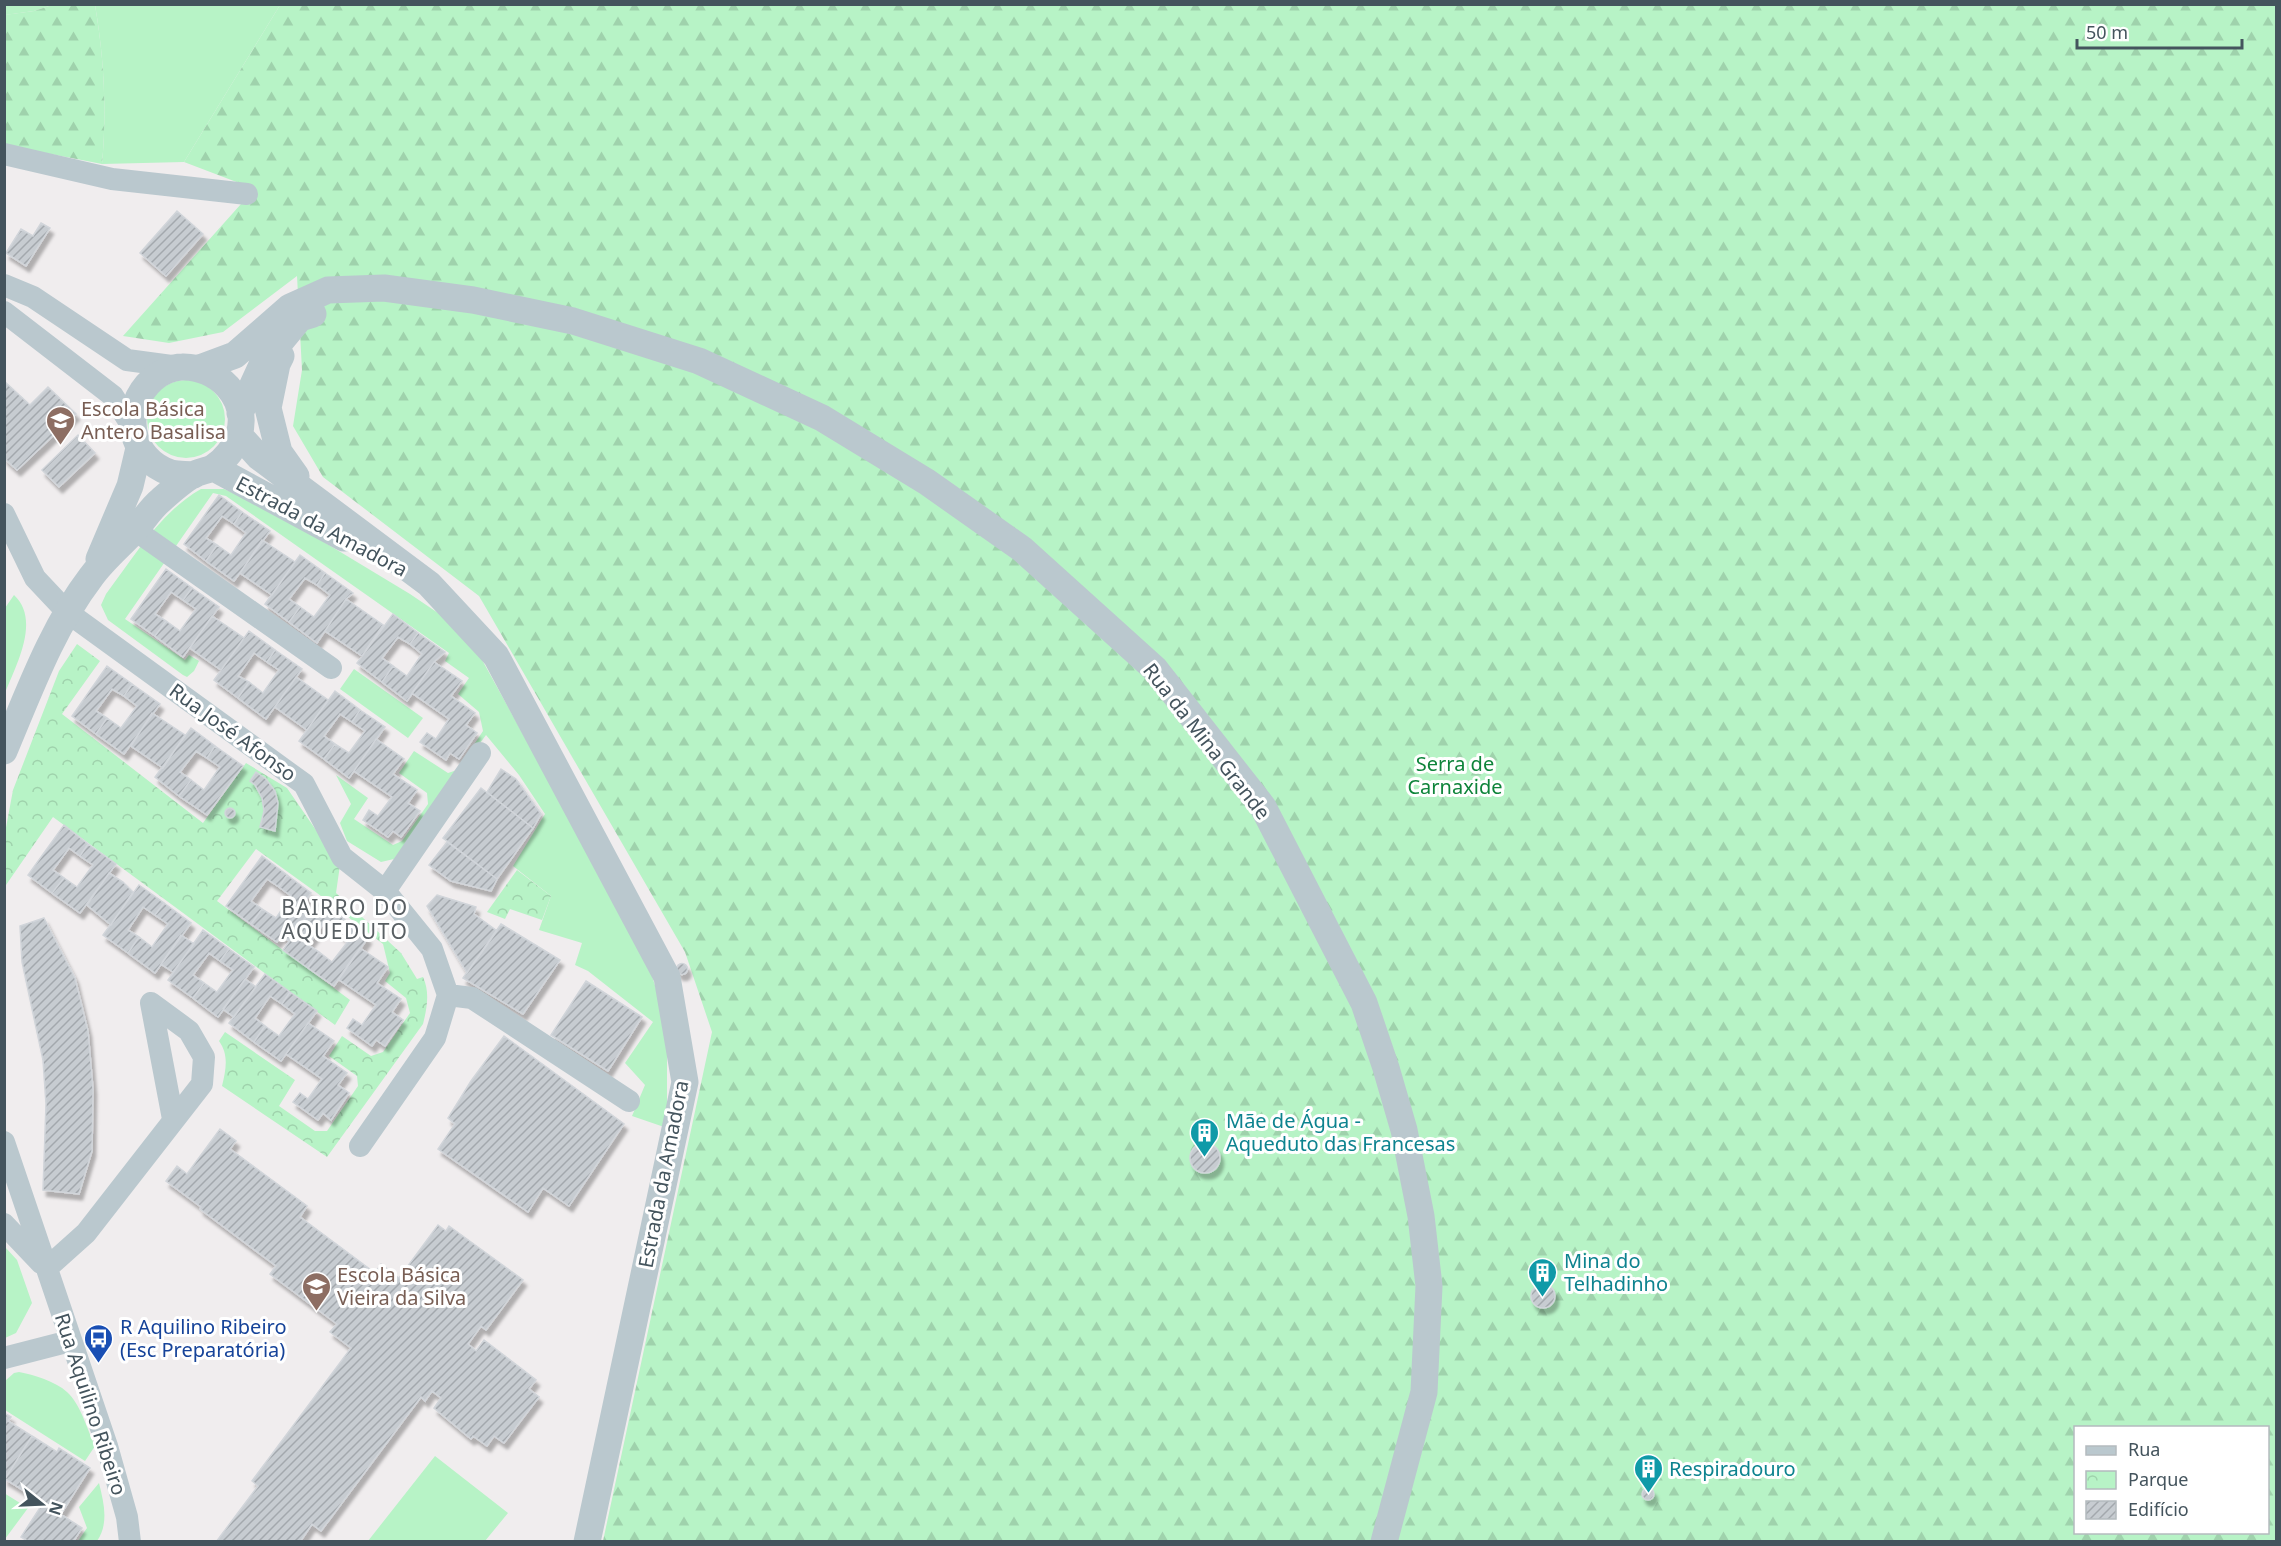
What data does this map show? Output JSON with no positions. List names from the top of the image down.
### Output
{
  "streets": {
    "street": [
      "Estrada da Amadora",
      "Rua José Afonso",
      "Rua da Mina Grande",
      "Rua Aquilino Ribeiro"
    ]
  },
  "crossings": [
    ["Estrada da Amadora", "Rua da Mina Grande"]
  ],
  "districts": ["BAIRRO DO AQUEDUTO"],
  "parks": ["Serra de Carnaxide"],
  "places": {
    "school or university": ["Escola Básica Antero Basalisa", "Escola Básica Vieira da Silva"],
    "building": ["Mãe de Água - Aqueduto das Francesas", "Mina do Telhadinho", "Respiradouro"],
    "bus stop": ["R Aquilino Ribeiro (Esc Preparatória)"]
  },
  "legend": ["Rua", "Parque", "Edifício"],
  "scale_bar": "50 m",
  "north": "right"
}
